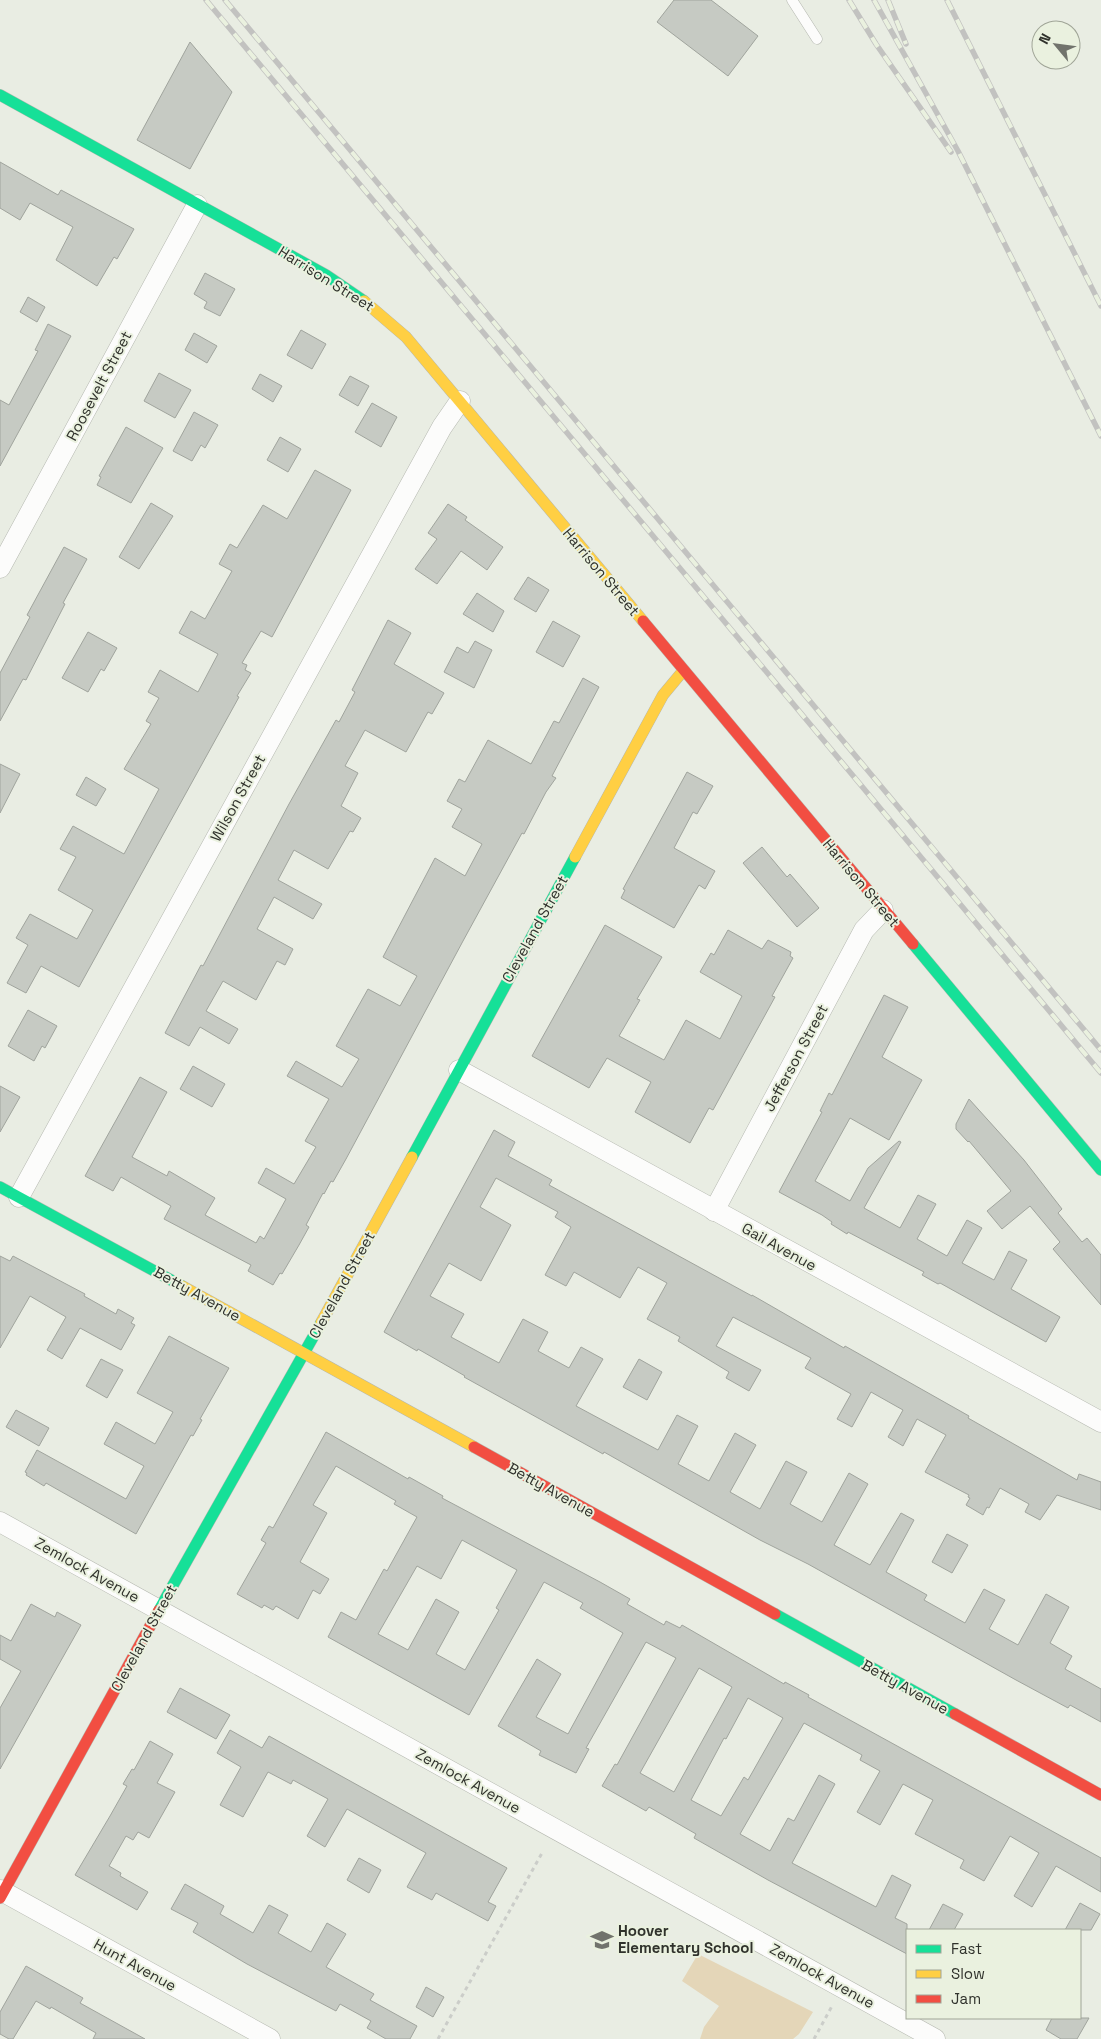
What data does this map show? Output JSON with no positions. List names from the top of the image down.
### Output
{
  "streets": {
    "street": [
      "Harrison Street",
      "Roosevelt Street",
      "Wilson Street",
      "Cleveland Street",
      "Jefferson Street",
      "Gail Avenue",
      "Betty Avenue",
      "Zemlock Avenue",
      "Hunt Avenue"
    ]
  },
  "crossings": [
    ["Harrison Street", "Roosevelt Street"],
    ["Harrison Street", "Wilson Street"],
    ["Harrison Street", "Cleveland Street"],
    ["Harrison Street", "Jefferson Street"],
    ["Wilson Street", "Betty Avenue"],
    ["Cleveland Street", "Gail Avenue"],
    ["Cleveland Street", "Betty Avenue"],
    ["Cleveland Street", "Zemlock Avenue"],
    ["Cleveland Street", "Hunt Avenue"],
    ["Jefferson Street", "Gail Avenue"]
  ],
  "places": {
    "school or university": ["Hoover Elementary School"]
  },
  "legend": ["Fast", "Slow", "Jam"],
  "north": "top left"
}
